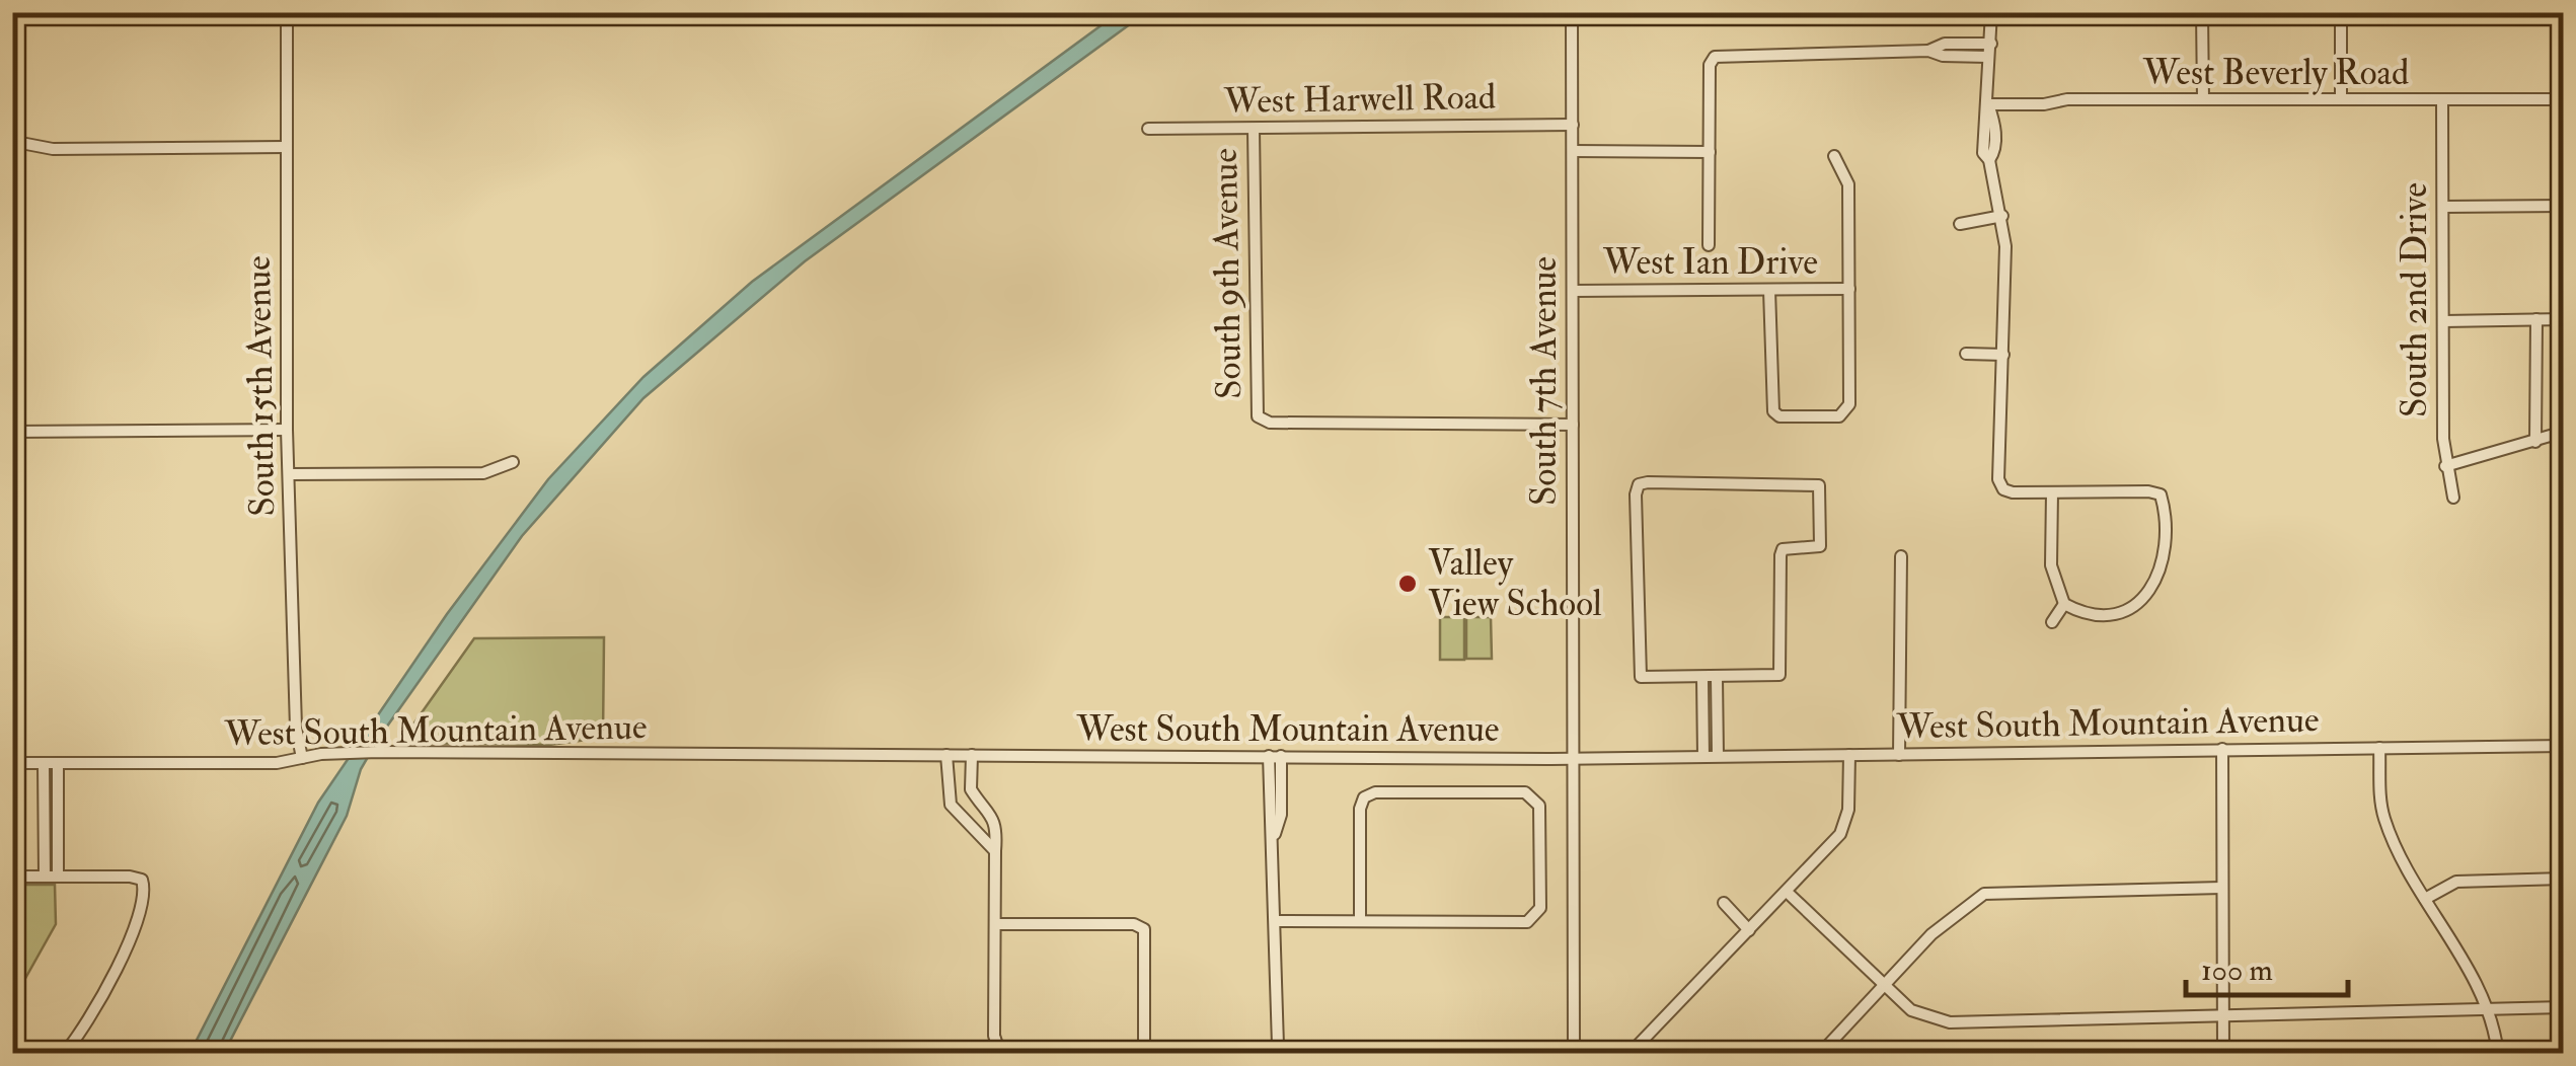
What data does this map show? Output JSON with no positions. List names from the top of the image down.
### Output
{
  "streets": {
    "street": [
      "West Beverly Road",
      "West Harwell Road",
      "West Ian Drive",
      "South 9th Avenue",
      "South 2nd Drive",
      "South 7th Avenue",
      "South 15th Avenue",
      "West South Mountain Avenue"
    ]
  },
  "crossings": [
    ["West Beverly Road", "South 2nd Drive"],
    ["West Harwell Road", "South 9th Avenue"],
    ["West Harwell Road", "South 7th Avenue"],
    ["West Ian Drive", "South 7th Avenue"],
    ["South 9th Avenue", "South 7th Avenue"],
    ["South 7th Avenue", "West South Mountain Avenue"],
    ["South 15th Avenue", "West South Mountain Avenue"]
  ],
  "places": ["Valley View School"],
  "scale_bar": "100 m"
}
